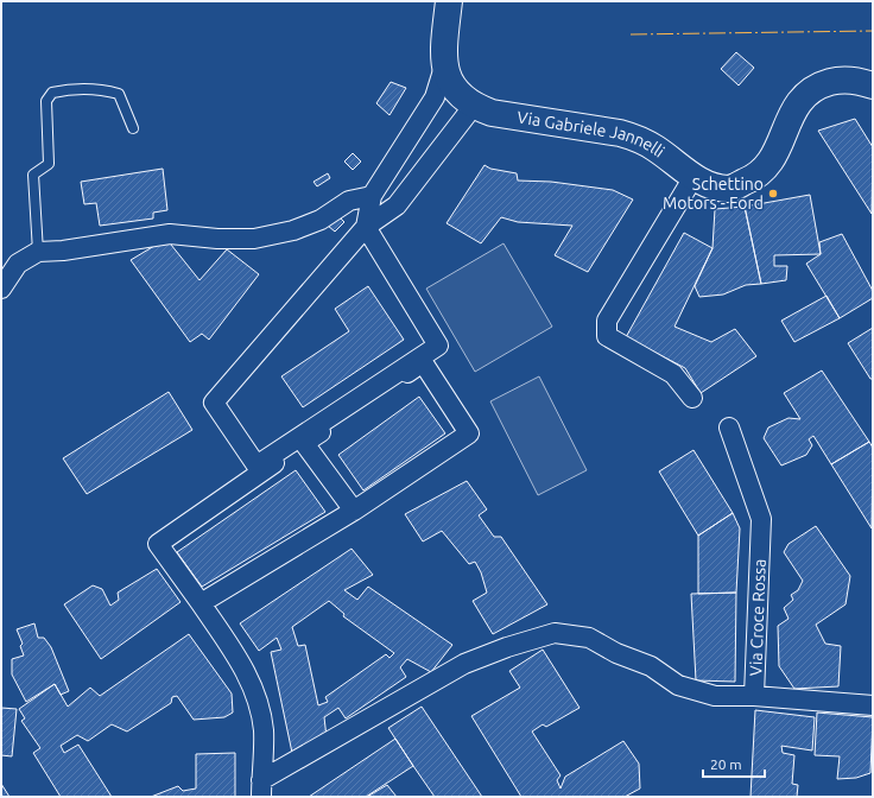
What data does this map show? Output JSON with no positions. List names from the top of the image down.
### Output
{
  "streets": {
    "main road": ["Via Gabriele Jannelli"],
    "street": ["Via Croce Rossa"]
  },
  "places": ["Schettino Motors - Ford"],
  "scale_bar": "20 m"
}
